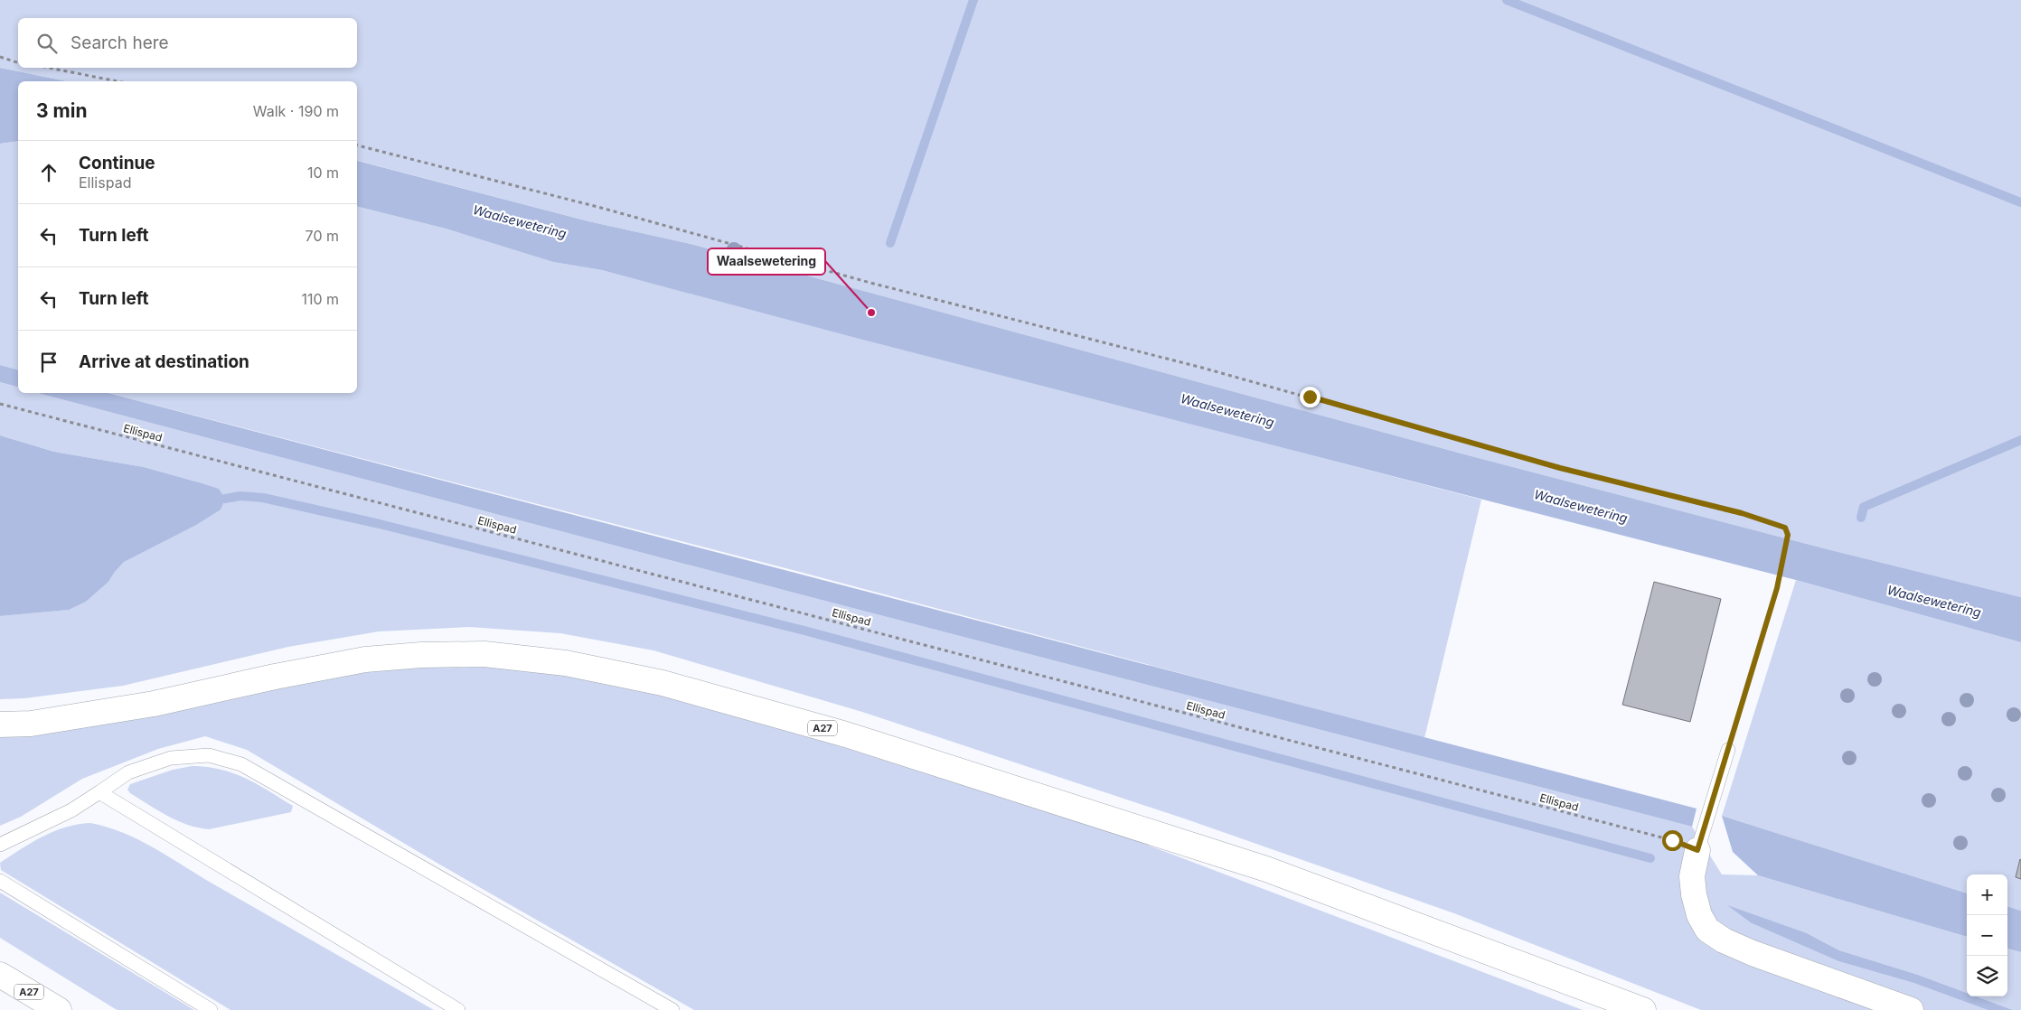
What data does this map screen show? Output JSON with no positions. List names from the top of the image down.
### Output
{
  "streets": {
    "main road": ["A27"],
    "path": ["Ellispad"]
  },
  "water": ["Waalsewetering"],
  "places": ["Waalsewetering"],
  "page": {
    "search": "Search here",
    "heading": ["3 min", "Walk · 190 m"],
    "list": [
      ["Continue", "Ellispad", "10 m"],
      ["Turn left", "70 m"],
      ["Turn left", "110 m"],
      "Arrive at destination"
    ],
    "map_buttons": ["+", "−"]
  }
}
